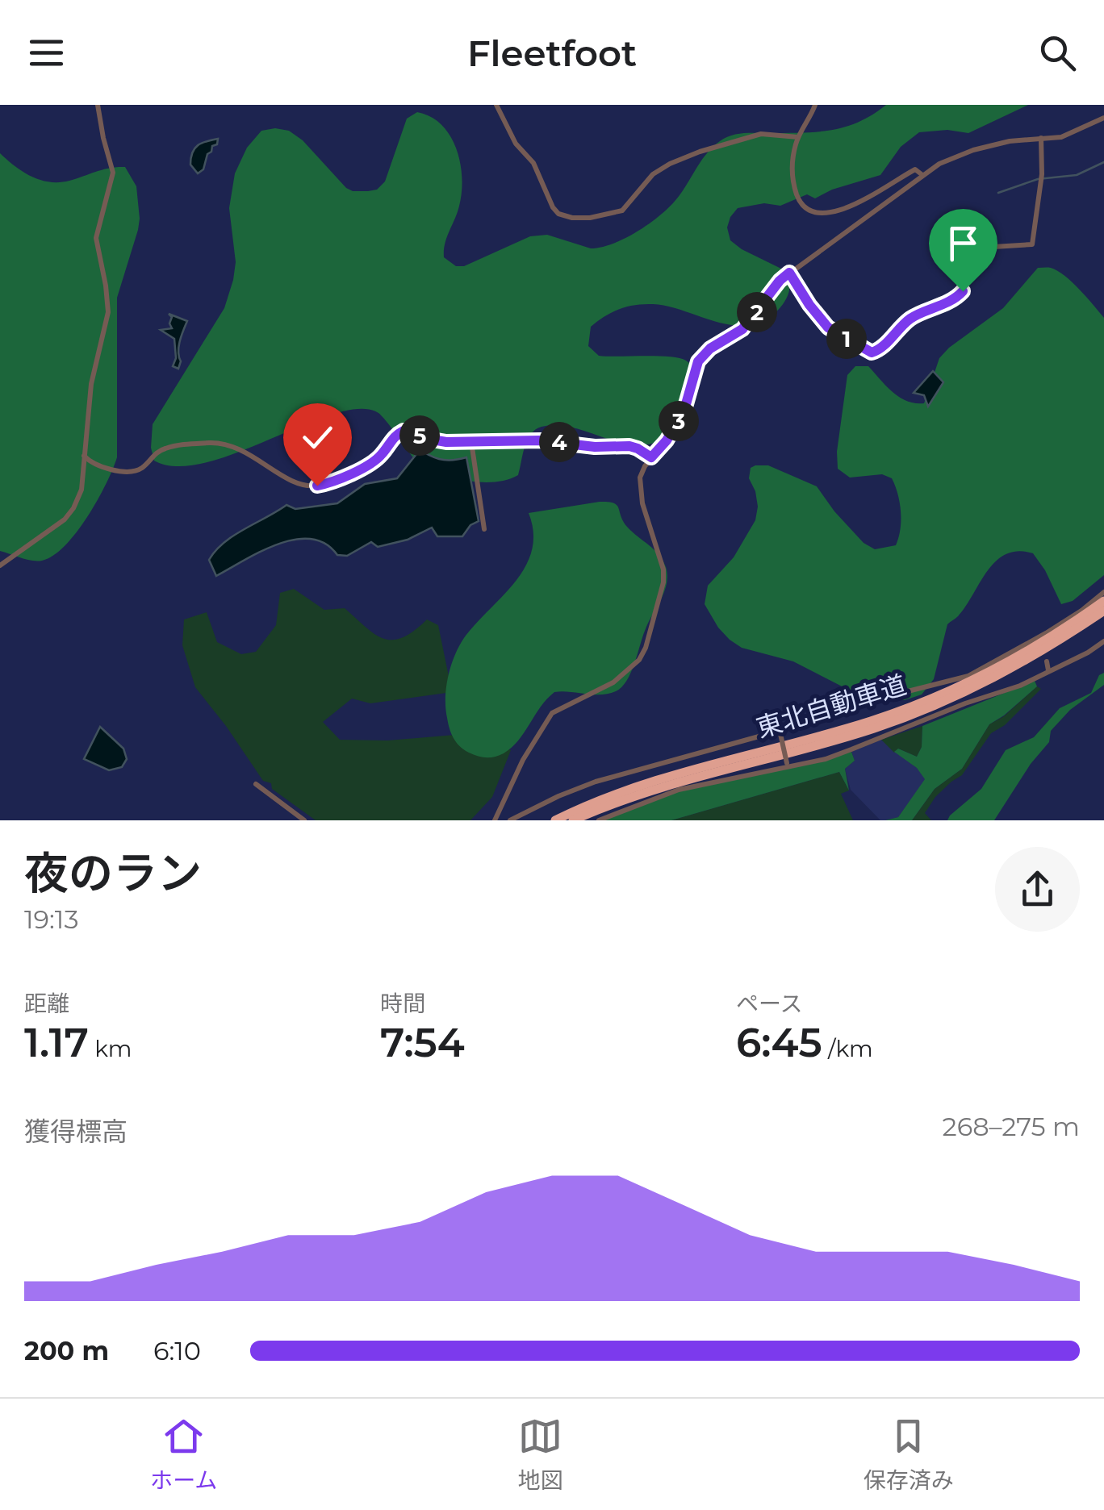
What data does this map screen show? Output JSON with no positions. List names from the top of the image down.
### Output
{
  "streets": {
    "highway": ["東北自動車道"]
  },
  "page": {
    "header": "Fleetfoot",
    "pins": [
      "2",
      "1",
      "3",
      "5",
      "4"
    ],
    "heading": ["夜のラン", "19:13"],
    "stats": [
      ["距離", "1.17 km"],
      ["時間", "7:54"],
      ["ペース", "6:45 /km"]
    ],
    "chart": ["獲得標高", "268–275 m"],
    "list": [
      {
        "name": "200 m",
        "note": "6:10"
      }
    ],
    "tabs": ["ホーム", "地図", "保存済み"]
  }
}
